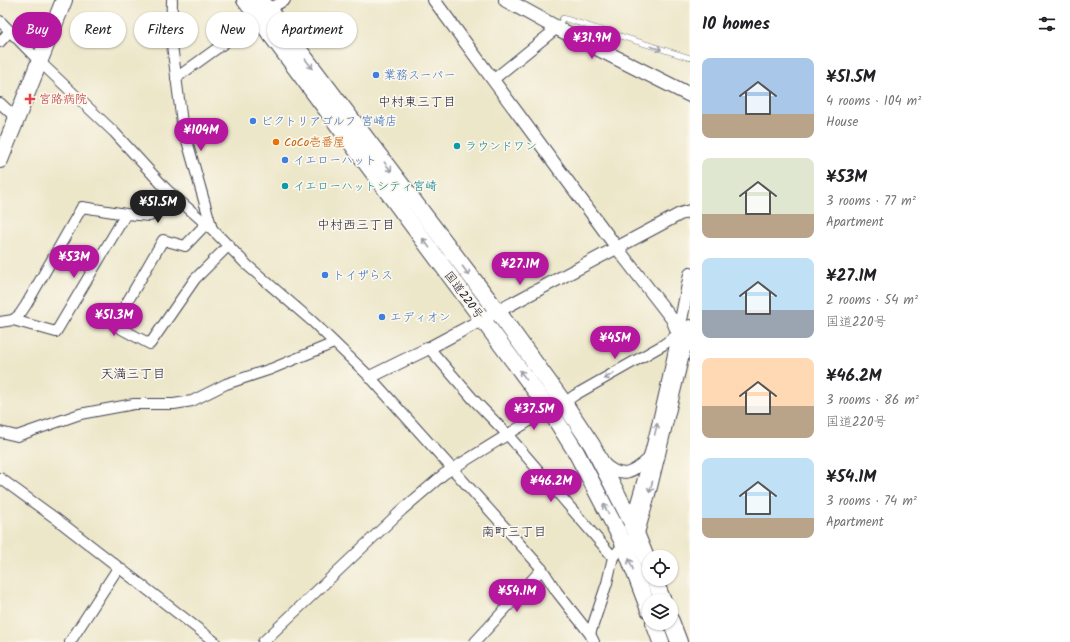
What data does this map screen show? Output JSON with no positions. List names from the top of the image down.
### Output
{
  "streets": {
    "main road": ["国道220号"]
  },
  "districts": [
    "中村東三丁目",
    "中村西三丁目",
    "天満三丁目",
    "南町三丁目"
  ],
  "places": {
    "other": [
      "業務スーパー",
      "ビクトリアゴルフ 宮崎店",
      "CoCo壱番屋",
      "ラウンドワン",
      "イエローハット",
      "イエローハットシティ宮崎",
      "トイザらス",
      "エディオン"
    ],
    "health": ["宮路病院"]
  },
  "page": {
    "heading": "10 homes",
    "chip": [
      "Buy",
      "Rent",
      "Filters",
      "New",
      "Apartment"
    ],
    "price": [
      "¥31.9M",
      "¥104M",
      "¥51.5M",
      "¥53M",
      "¥27.1M",
      "¥51.3M",
      "¥45M",
      "¥37.5M",
      "¥46.2M",
      "¥54.1M"
    ],
    "list": [
      {
        "name": "¥51.5M",
        "note": "4 rooms · 104 m² · House"
      },
      {
        "name": "¥53M",
        "note": "3 rooms · 77 m² · Apartment"
      },
      {
        "name": "¥27.1M",
        "note": "2 rooms · 54 m² · 国道220号"
      },
      {
        "name": "¥46.2M",
        "note": "3 rooms · 86 m² · 国道220号"
      },
      {
        "name": "¥54.1M",
        "note": "3 rooms · 74 m² · Apartment"
      }
    ]
  }
}
